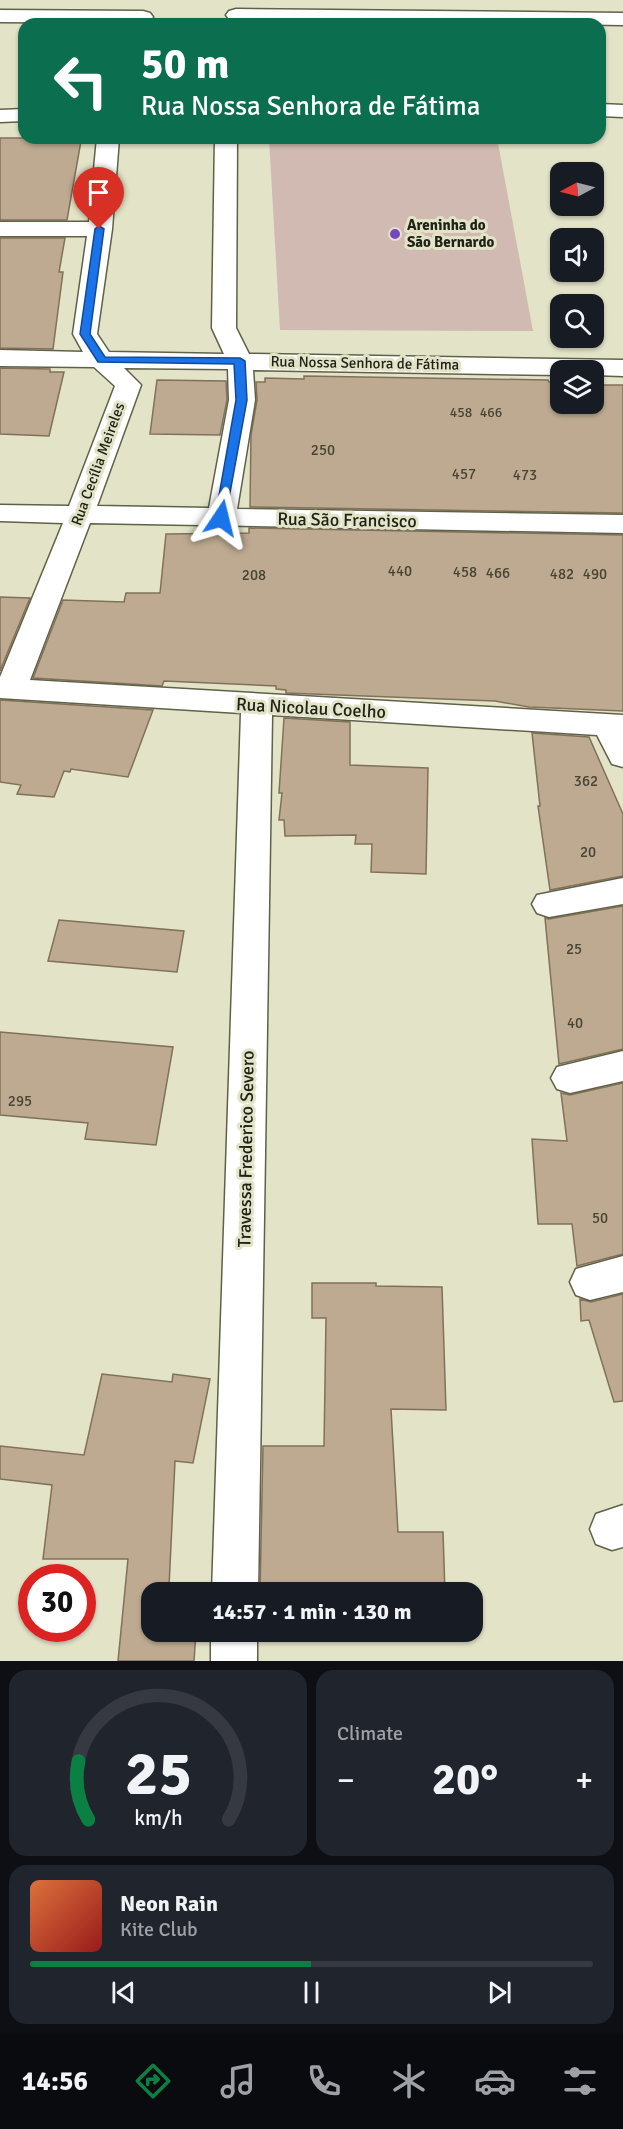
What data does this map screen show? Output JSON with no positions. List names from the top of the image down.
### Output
{
  "streets": {
    "street": [
      "Rua Nossa Senhora de Fátima",
      "Rua Cecília Meireles",
      "Rua São Francisco",
      "Rua Nicolau Coelho",
      "Travessa Frederico Severo"
    ]
  },
  "crossings": [
    ["Rua Nossa Senhora de Fátima", "Rua Cecília Meireles"],
    ["Rua Cecília Meireles", "Rua São Francisco"],
    ["Rua Cecília Meireles", "Rua Nicolau Coelho"],
    ["Rua Nicolau Coelho", "Travessa Frederico Severo"]
  ],
  "places": ["Areninha do São Bernardo"],
  "house_numbers": [
    "458",
    "466",
    "250",
    "457",
    "473",
    "440",
    "458",
    "466",
    "482",
    "490",
    "208",
    "362",
    "20",
    "25",
    "40",
    "295",
    "50"
  ],
  "north": "left",
  "page": {
    "turn": ["50 m", "Rua Nossa Senhora de Fátima"],
    "limit": "30",
    "trip": "14:57 · 1 min · 130 m",
    "tile": "Climate",
    "heat": ["−", "20°", "+"],
    "song": ["Neon Rain", "Kite Club"],
    "tabs": "14:56",
    "gauge": ["25", "km/h"]
  }
}
